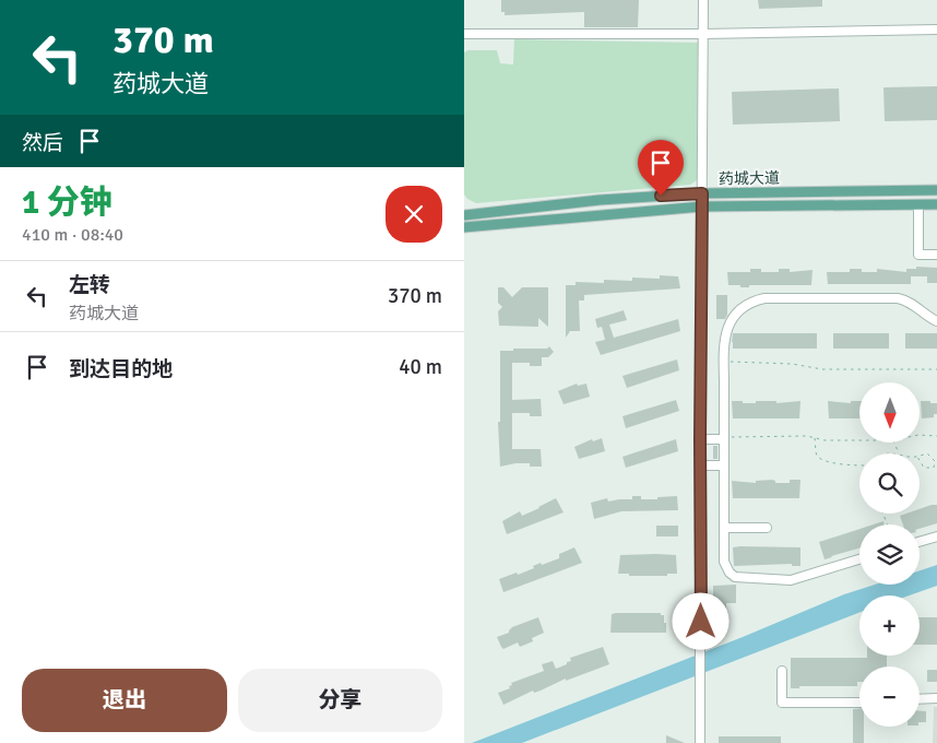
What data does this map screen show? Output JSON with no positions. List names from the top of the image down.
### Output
{
  "streets": {
    "main road": ["药城大道"]
  },
  "north": "bottom",
  "page": {
    "turn": ["370 m", "药城大道"],
    "then": "然后",
    "heading": ["1 分钟", "410 m · 08:40"],
    "list": [
      {
        "name": "左转",
        "note": "药城大道",
        "value": "370 m"
      },
      {
        "name": "到达目的地",
        "value": "40 m"
      }
    ],
    "map_buttons": ["+", "−"],
    "buttons": ["退出", "分享"]
  }
}
